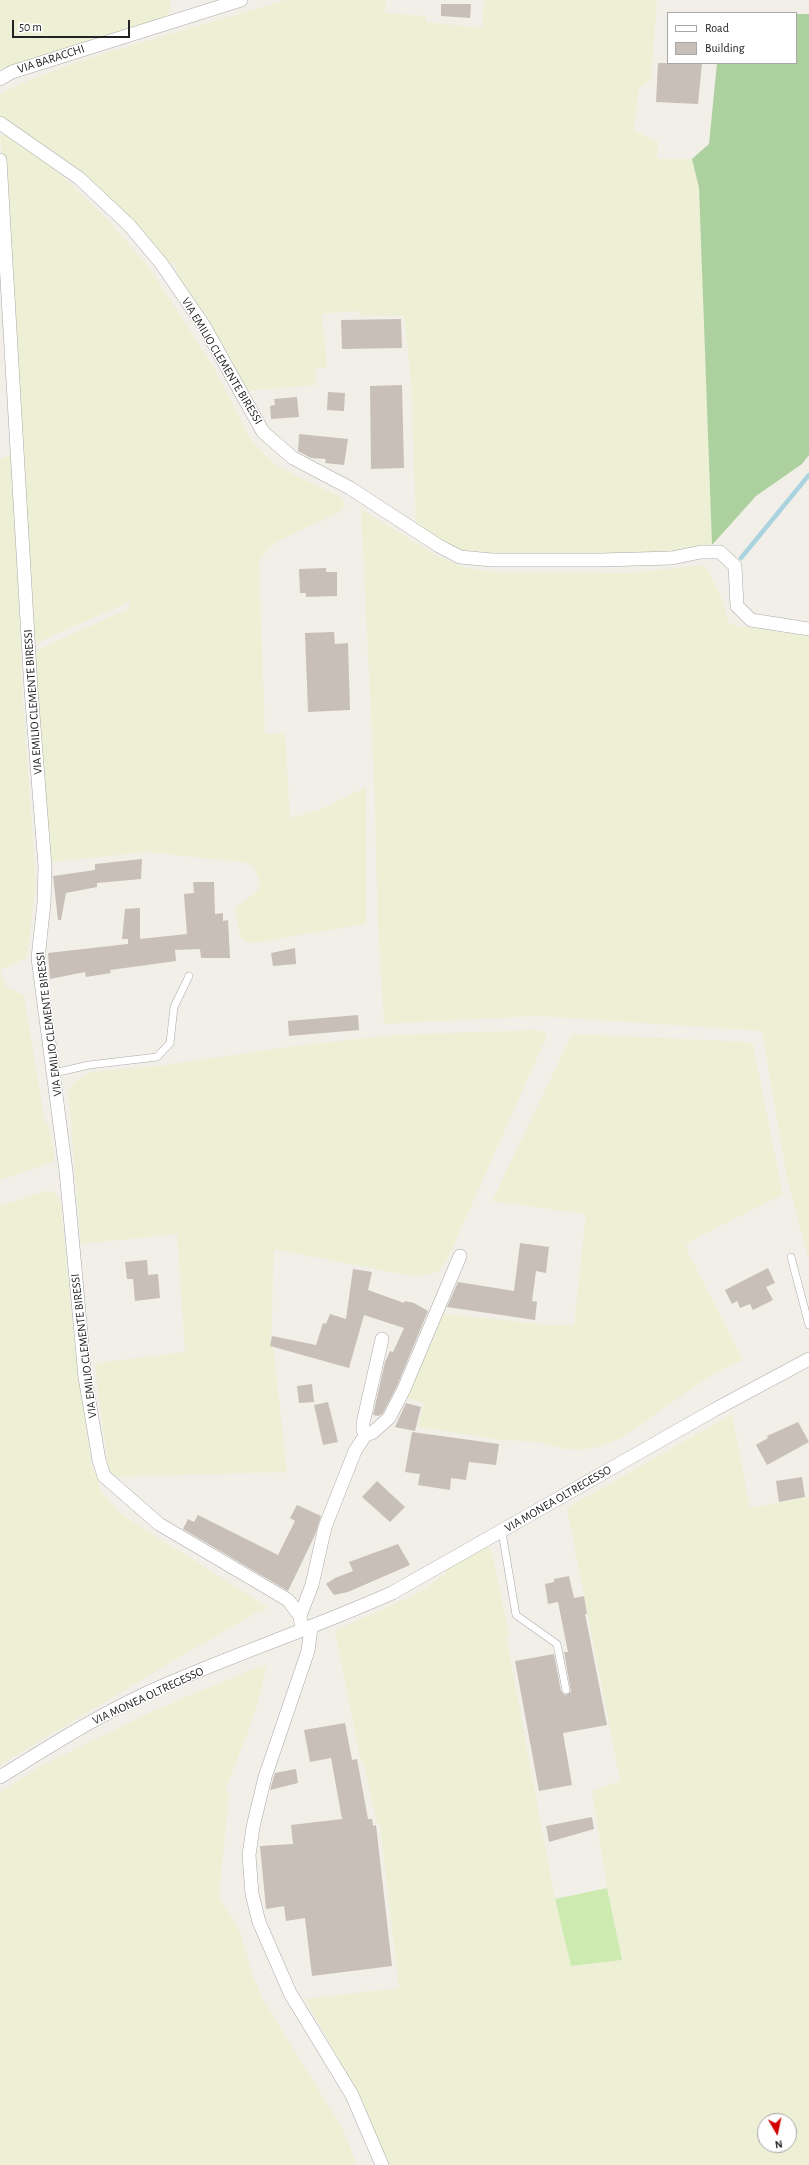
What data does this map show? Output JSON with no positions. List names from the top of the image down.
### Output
{
  "streets": {
    "street": ["VIA BARACCHI", "VIA EMILIO CLEMENTE BIRESSI", "VIA MONEA OLTREGESSO"]
  },
  "legend": ["Road", "Building"],
  "scale_bar": "50 m",
  "north": "bottom"
}
